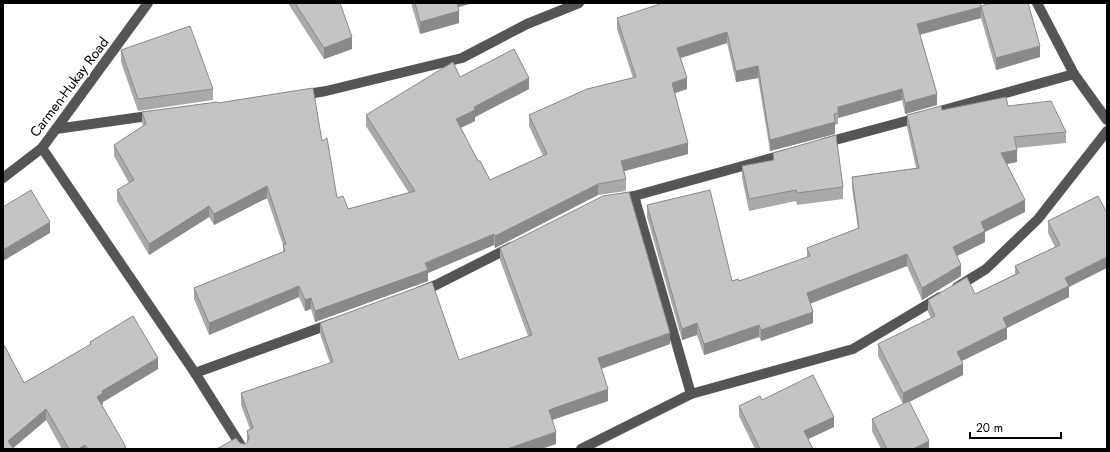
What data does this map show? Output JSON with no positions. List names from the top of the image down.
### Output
{
  "streets": {
    "street": ["Carmen-Hukay Road"]
  },
  "scale_bar": "20 m"
}
